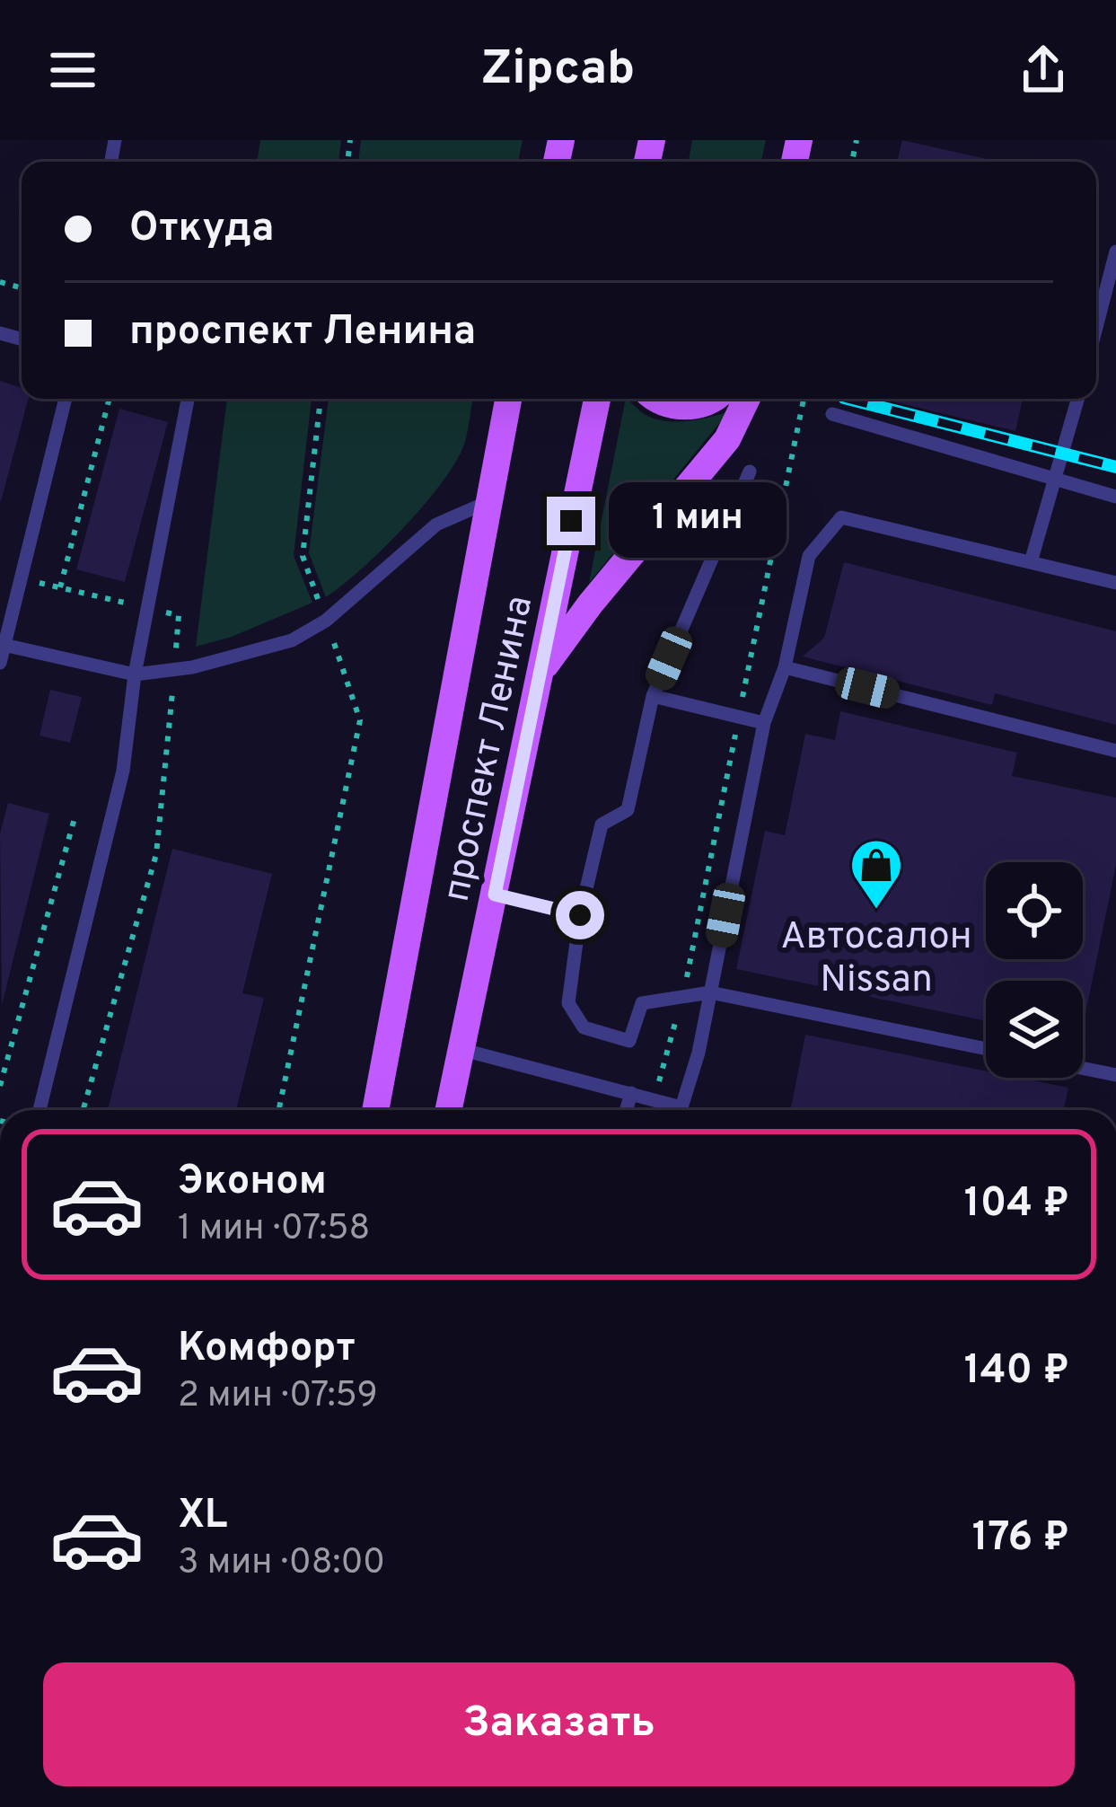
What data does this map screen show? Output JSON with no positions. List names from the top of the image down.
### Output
{
  "streets": {
    "main road": ["проспект Ленина"]
  },
  "places": {
    "shop": ["Автосалон Nissan"]
  },
  "page": {
    "header": "Zipcab",
    "banner": ["Откуда", "проспект Ленина"],
    "bubble": "1 мин",
    "list": [
      {
        "name": "Эконом",
        "note": "1 мин · 07:58",
        "value": "104 ₽"
      },
      {
        "name": "Комфорт",
        "note": "2 мин · 07:59",
        "value": "140 ₽"
      },
      {
        "name": "XL",
        "note": "3 мин · 08:00",
        "value": "176 ₽"
      }
    ],
    "buttons": "Заказать"
  }
}
